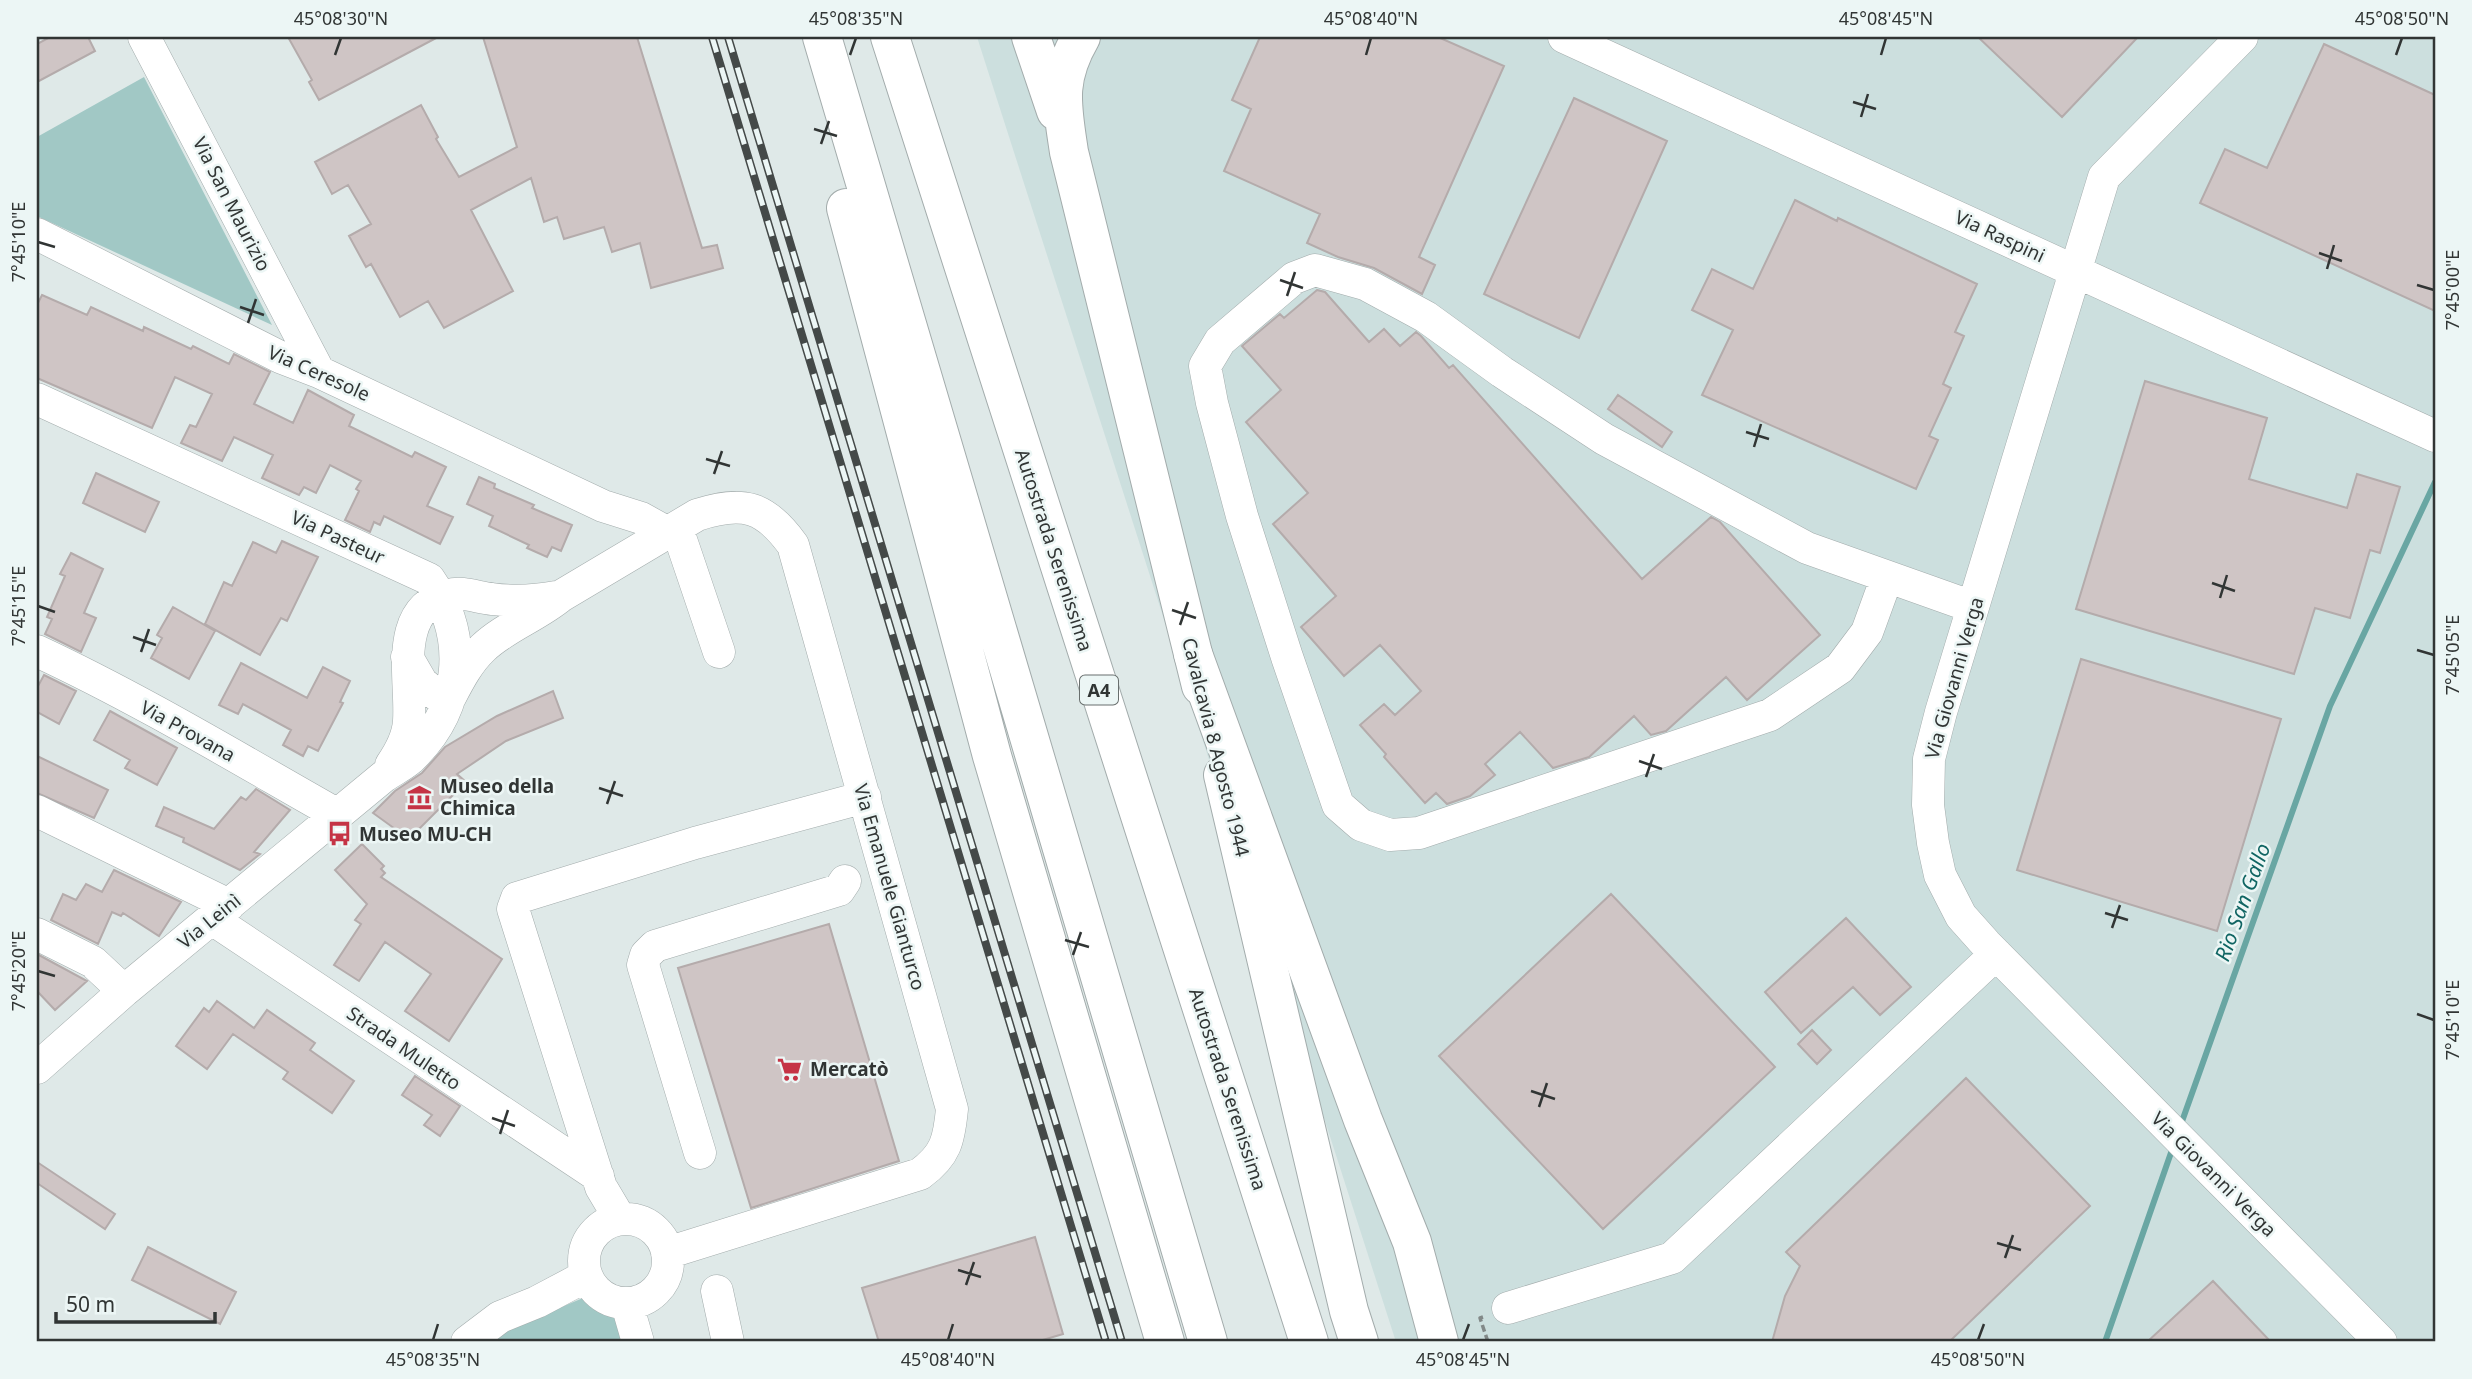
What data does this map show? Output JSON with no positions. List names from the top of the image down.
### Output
{
  "streets": {
    "main road": ["Autostrada Serenissima", "A4", "Cavalcavia 8 Agosto 1944"],
    "street": [
      "Via San Maurizio",
      "Via Raspini",
      "Via Ceresole",
      "Via Pasteur",
      "Via Giovanni Verga",
      "Via Provana",
      "Via Emanuele Gianturco",
      "Via Leinì",
      "Strada Muletto"
    ]
  },
  "crossings": [
    ["Via San Maurizio", "Via Ceresole"],
    ["Via Raspini", "Via Giovanni Verga"],
    ["Via Ceresole", "Via Emanuele Gianturco"],
    ["Via Pasteur", "Via Leinì"],
    ["Via Provana", "Via Leinì"],
    ["Via Leinì", "Strada Muletto"]
  ],
  "water": ["Rio San Gallo"],
  "places": {
    "museum": ["Museo della Chimica"],
    "bus stop": ["Museo MU-CH"],
    "supermarket": ["Mercatò"]
  },
  "scale_bar": "50 m",
  "coordinates": [
    "45°08'30\"N",
    "45°08'35\"N",
    "45°08'40\"N",
    "45°08'45\"N",
    "45°08'50\"N",
    "7°45'10\"E",
    "7°45'00\"E",
    "7°45'15\"E",
    "7°45'05\"E",
    "7°45'20\"E"
  ]
}
